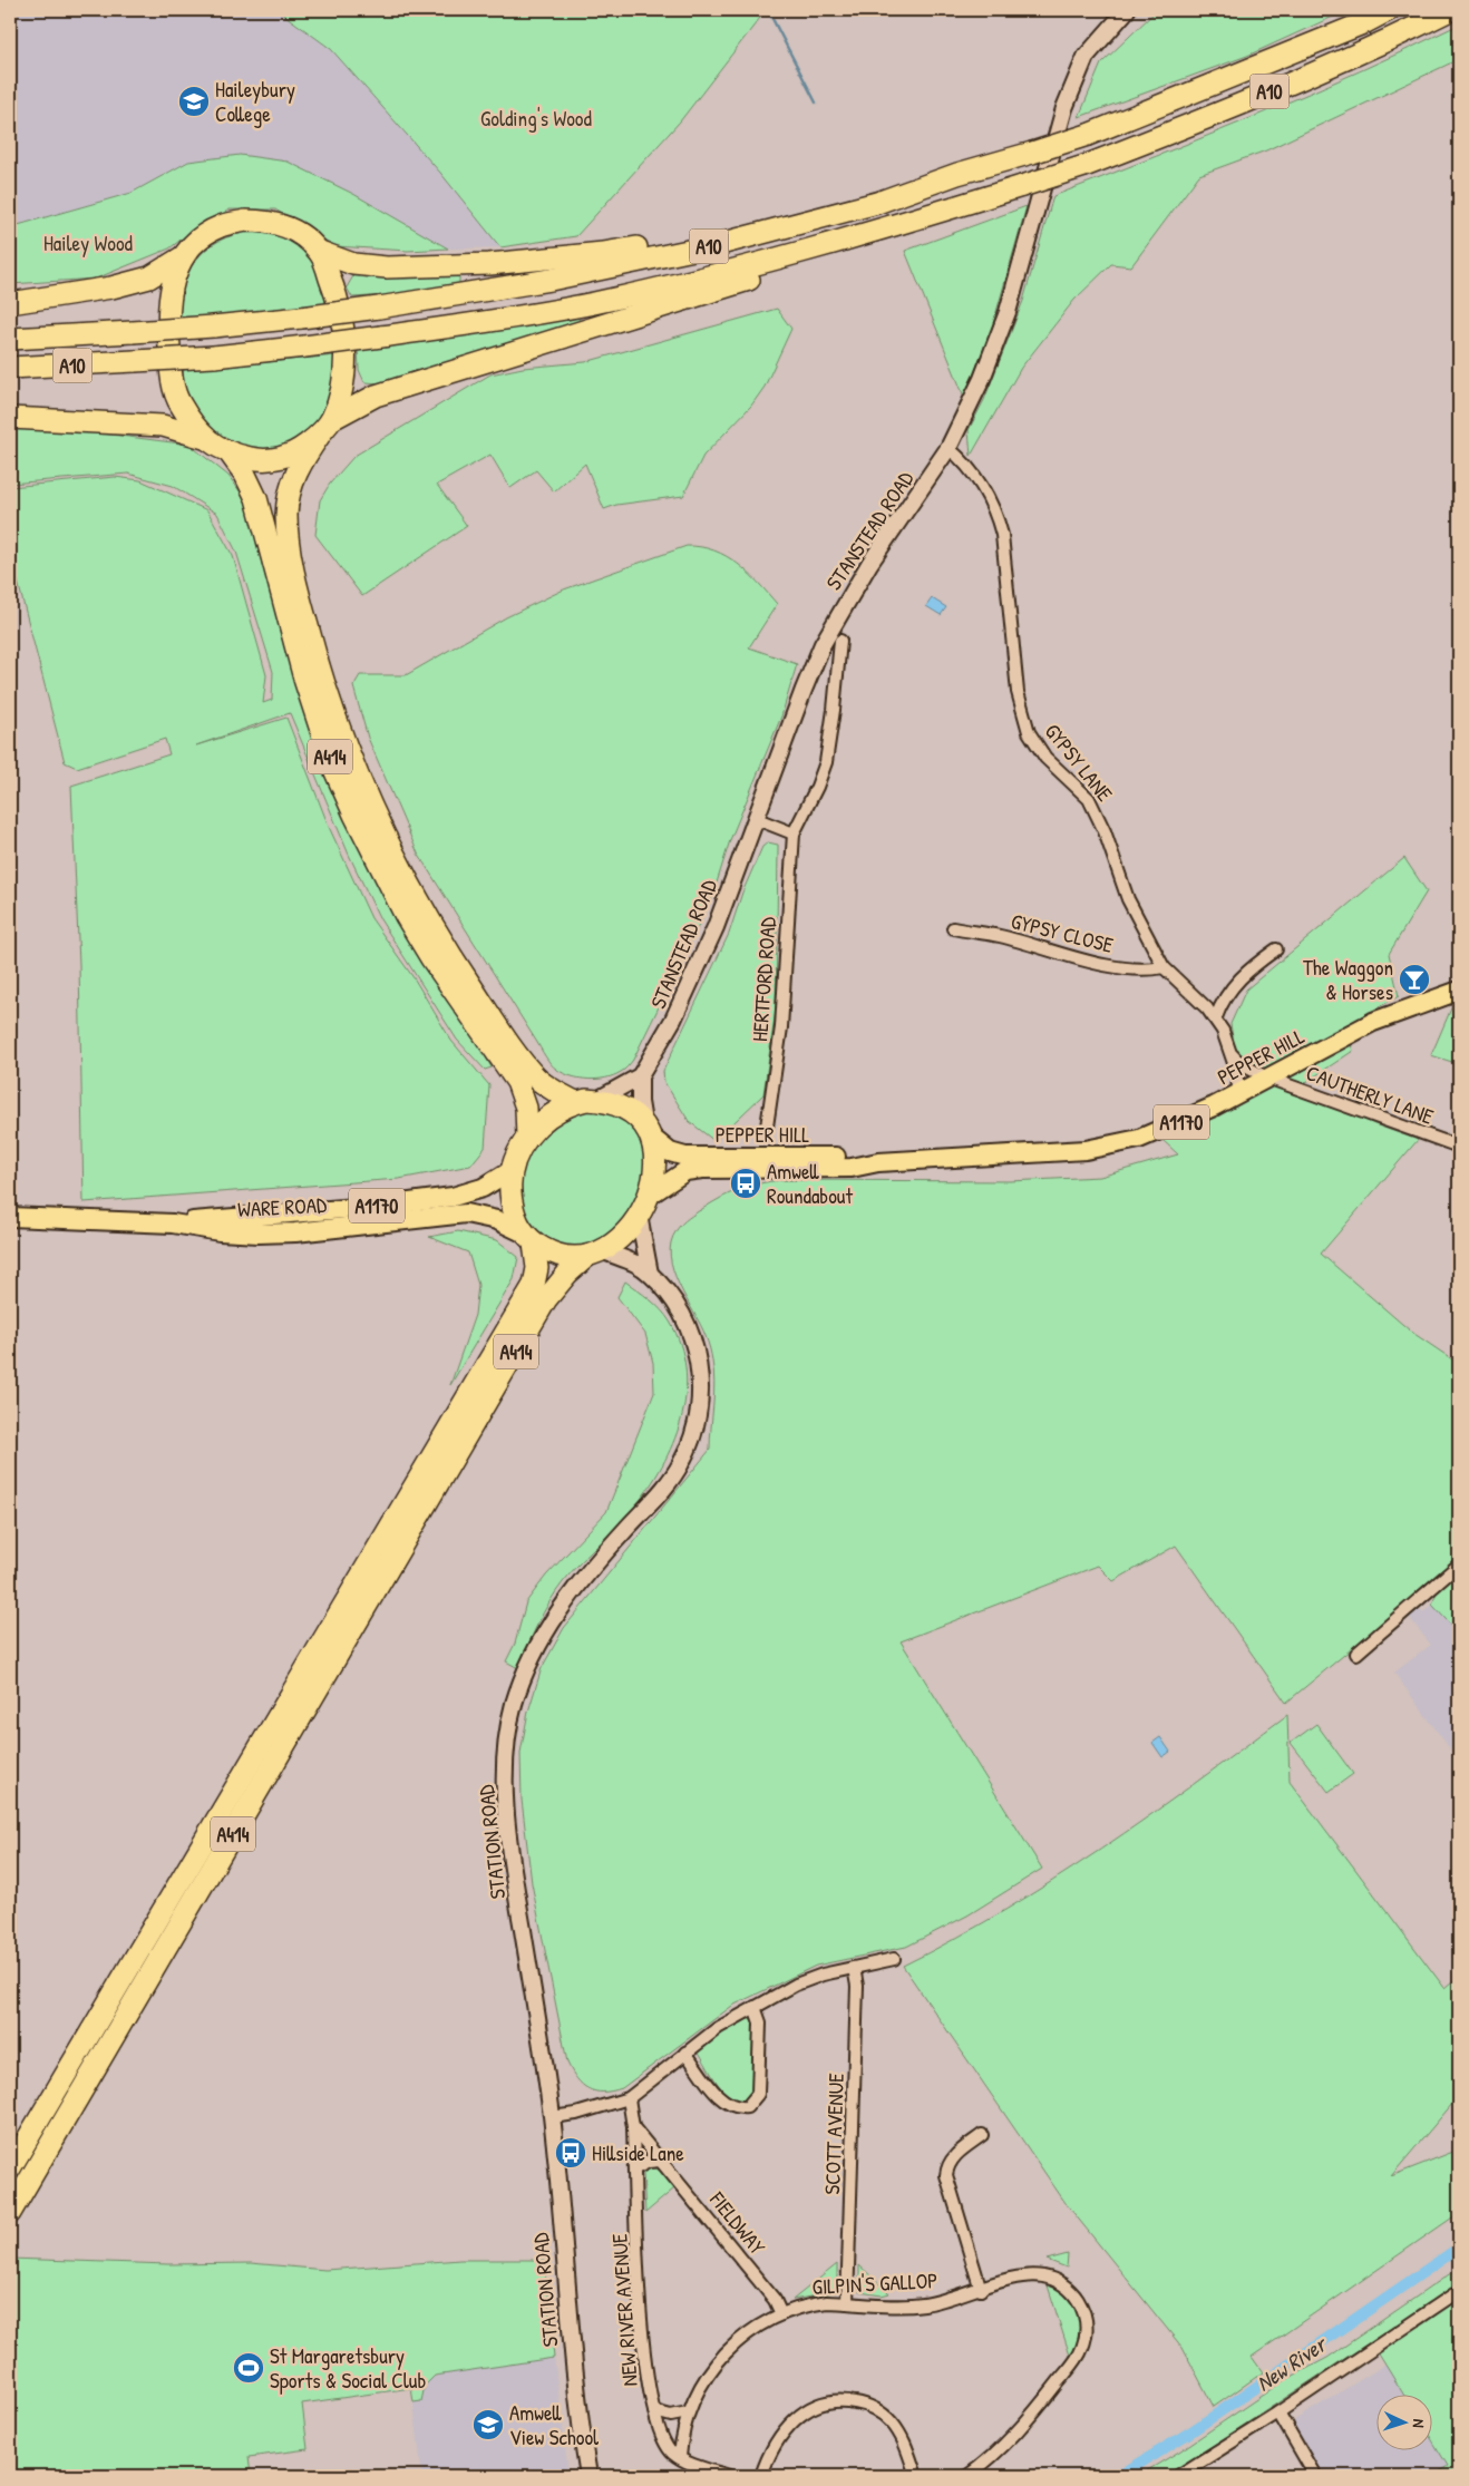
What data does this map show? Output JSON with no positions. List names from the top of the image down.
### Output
{
  "streets": {
    "highway": ["A10", "A414"],
    "main road": [
      "STANSTEAD ROAD",
      "PEPPER HILL",
      "A1170",
      "WARE ROAD",
      "STATION ROAD"
    ],
    "street": [
      "GYPSY LANE",
      "GYPSY CLOSE",
      "HERTFORD ROAD",
      "CAUTHERLY LANE",
      "SCOTT AVENUE",
      "FIELDWAY",
      "GILPIN'S GALLOP",
      "NEW RIVER AVENUE"
    ]
  },
  "crossings": [
    ["STANSTEAD ROAD", "GYPSY LANE"],
    ["A414", "PEPPER HILL"],
    ["A414", "WARE ROAD"],
    ["A414", "STATION ROAD"],
    ["GYPSY LANE", "GYPSY CLOSE"],
    ["GYPSY LANE", "PEPPER HILL"],
    ["PEPPER HILL", "CAUTHERLY LANE"],
    ["PEPPER HILL", "WARE ROAD"],
    ["PEPPER HILL", "STATION ROAD"],
    ["WARE ROAD", "STATION ROAD"],
    ["SCOTT AVENUE", "GILPIN'S GALLOP"],
    ["FIELDWAY", "GILPIN'S GALLOP"],
    ["FIELDWAY", "NEW RIVER AVENUE"],
    ["GILPIN'S GALLOP", "NEW RIVER AVENUE"]
  ],
  "water": ["New River"],
  "parks": ["Golding's Wood", "Hailey Wood"],
  "places": {
    "school or university": ["Haileybury College", "Amwell View School"],
    "bar": ["The Waggon & Horses"],
    "bus stop": ["Amwell Roundabout", "Hillside Lane"],
    "sports": ["St Margaretsbury Sports & Social Club"]
  },
  "north": "right"
}
